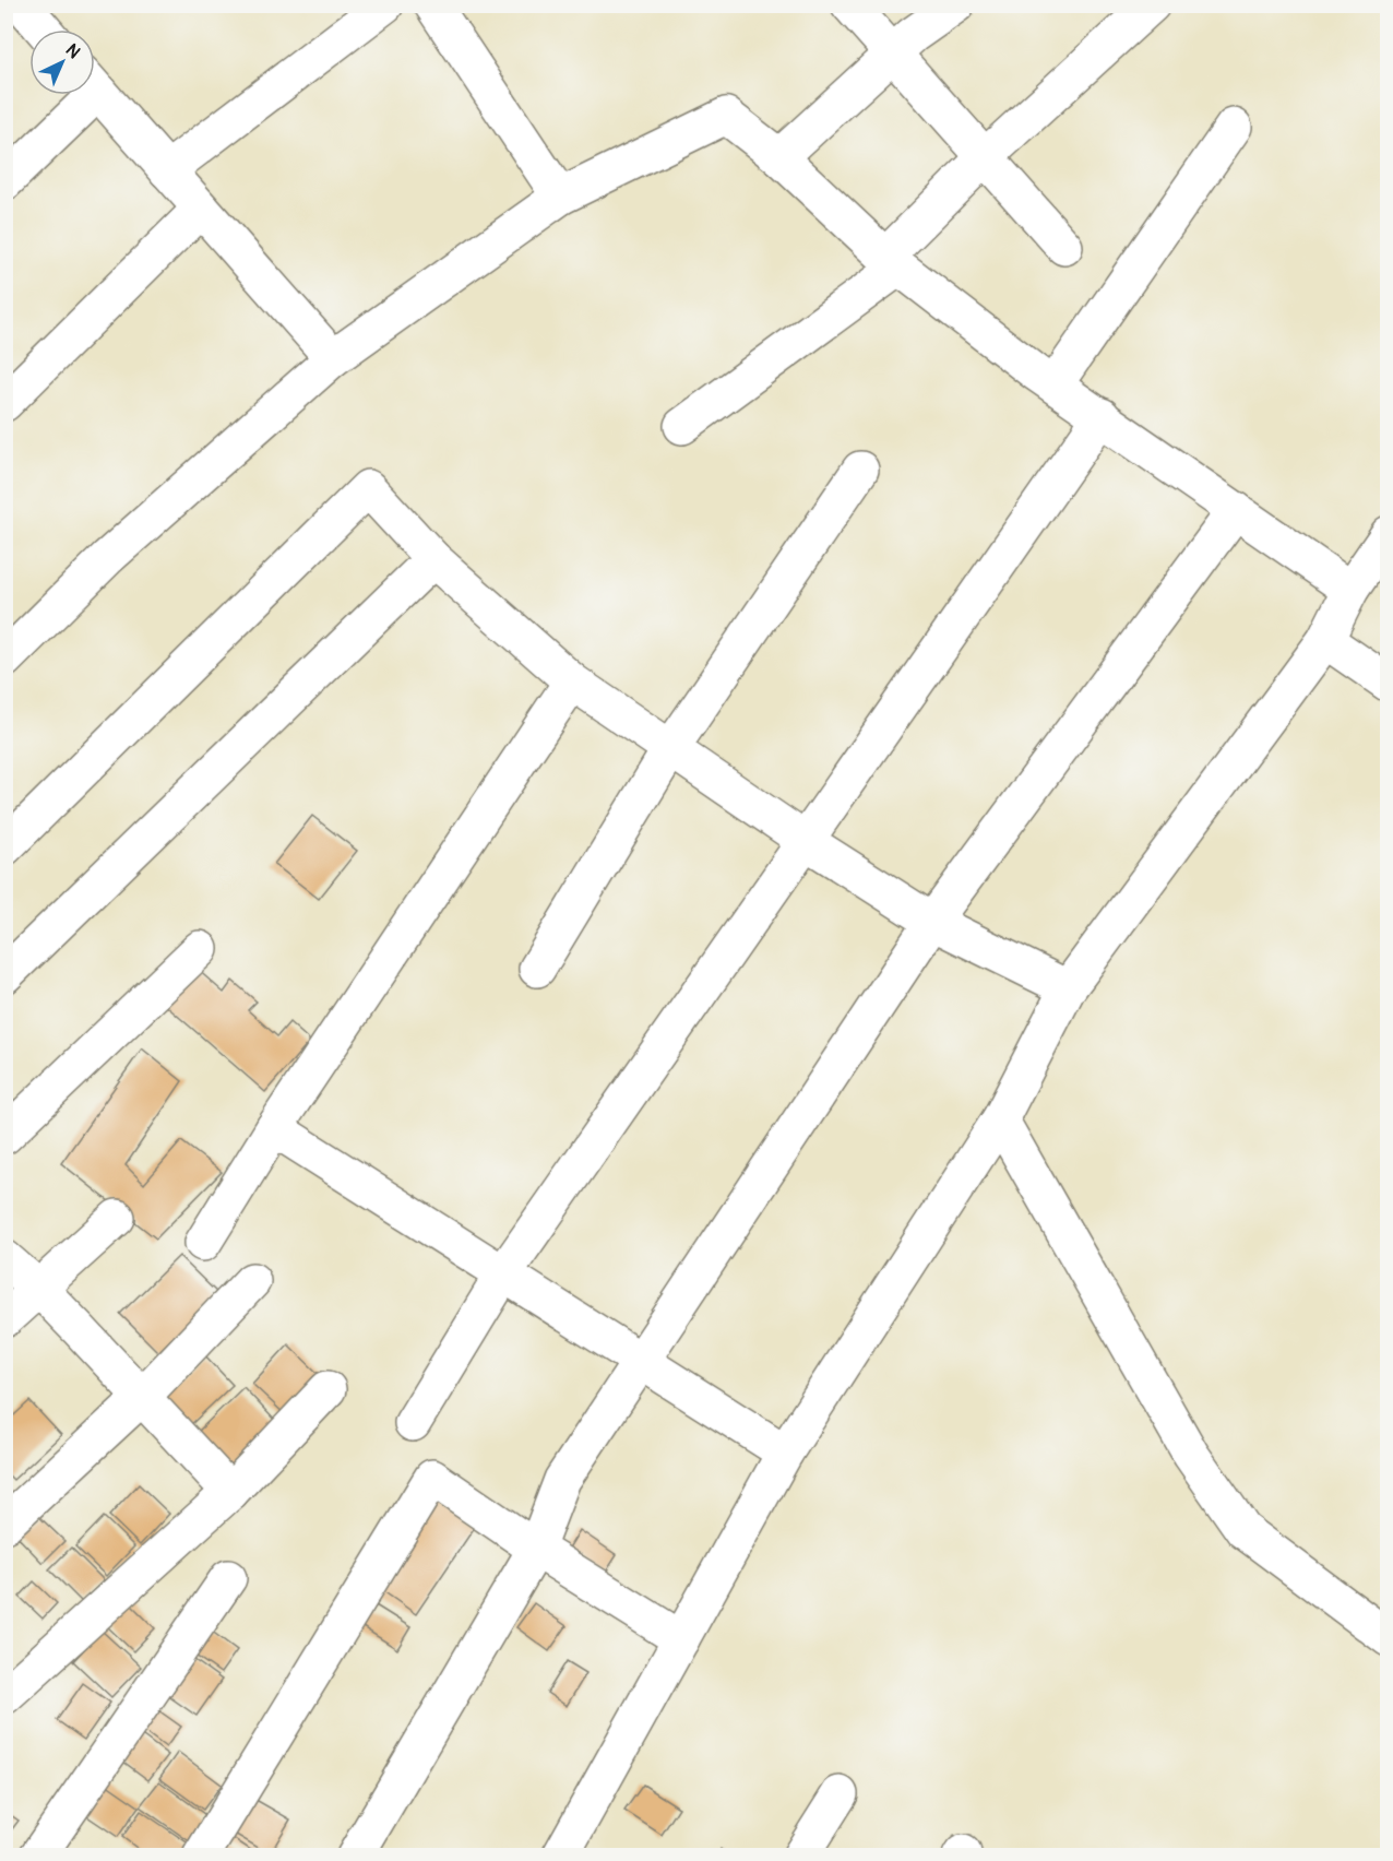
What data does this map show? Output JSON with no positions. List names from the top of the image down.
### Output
{
  "north": "top right"
}
